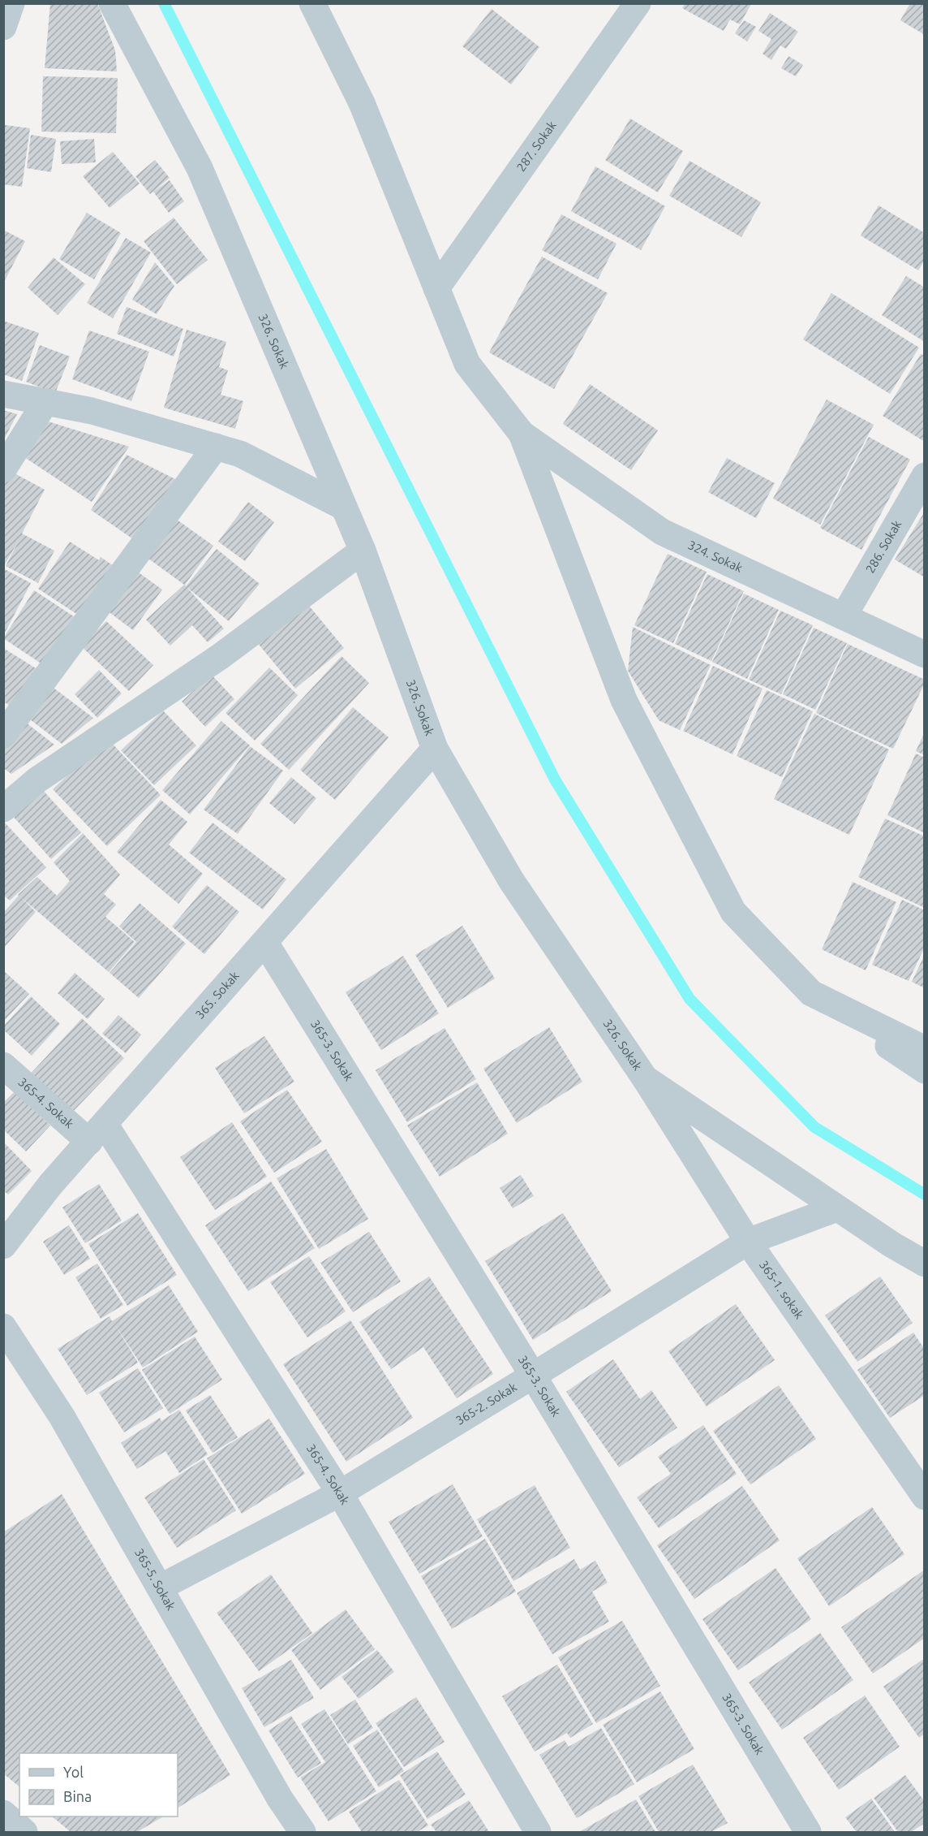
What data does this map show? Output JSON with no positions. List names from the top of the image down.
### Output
{
  "streets": {
    "street": [
      "287. Sokak",
      "326. Sokak",
      "286. Sokak",
      "324. Sokak",
      "365. Sokak",
      "365-3. Sokak",
      "365-4. Sokak",
      "365-1. sokak",
      "365-2. Sokak",
      "365-5. Sokak"
    ]
  },
  "crossings": [
    ["326. Sokak", "365. Sokak"],
    ["326. Sokak", "365-1. sokak"],
    ["326. Sokak", "365-2. Sokak"],
    ["286. Sokak", "324. Sokak"],
    ["365. Sokak", "365-3. Sokak"],
    ["365. Sokak", "365-4. Sokak"],
    ["365-3. Sokak", "365-2. Sokak"],
    ["365-4. Sokak", "365-2. Sokak"],
    ["365-1. sokak", "365-2. Sokak"],
    ["365-2. Sokak", "365-5. Sokak"]
  ],
  "legend": ["Yol", "Bina"]
}
